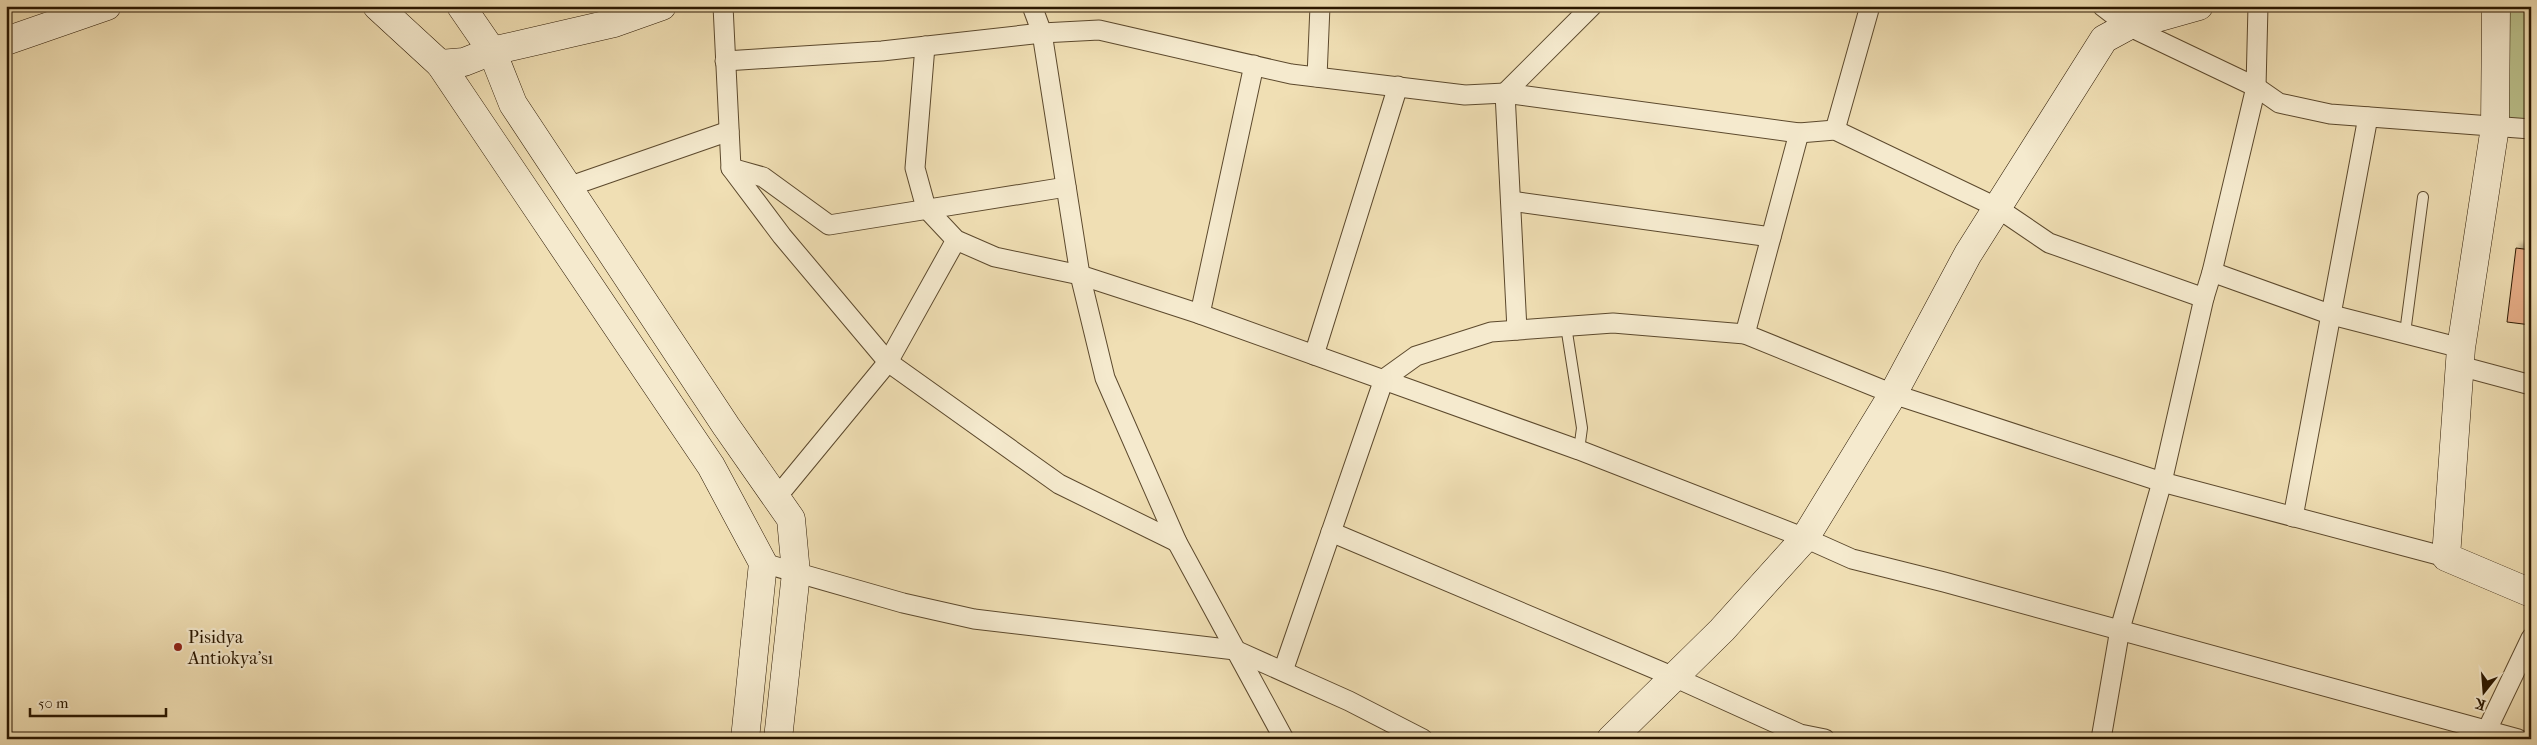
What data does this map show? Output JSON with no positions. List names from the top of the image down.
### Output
{
  "places": ["Pisidya Antiokya'sı"],
  "scale_bar": "50 m",
  "north": "bottom"
}
